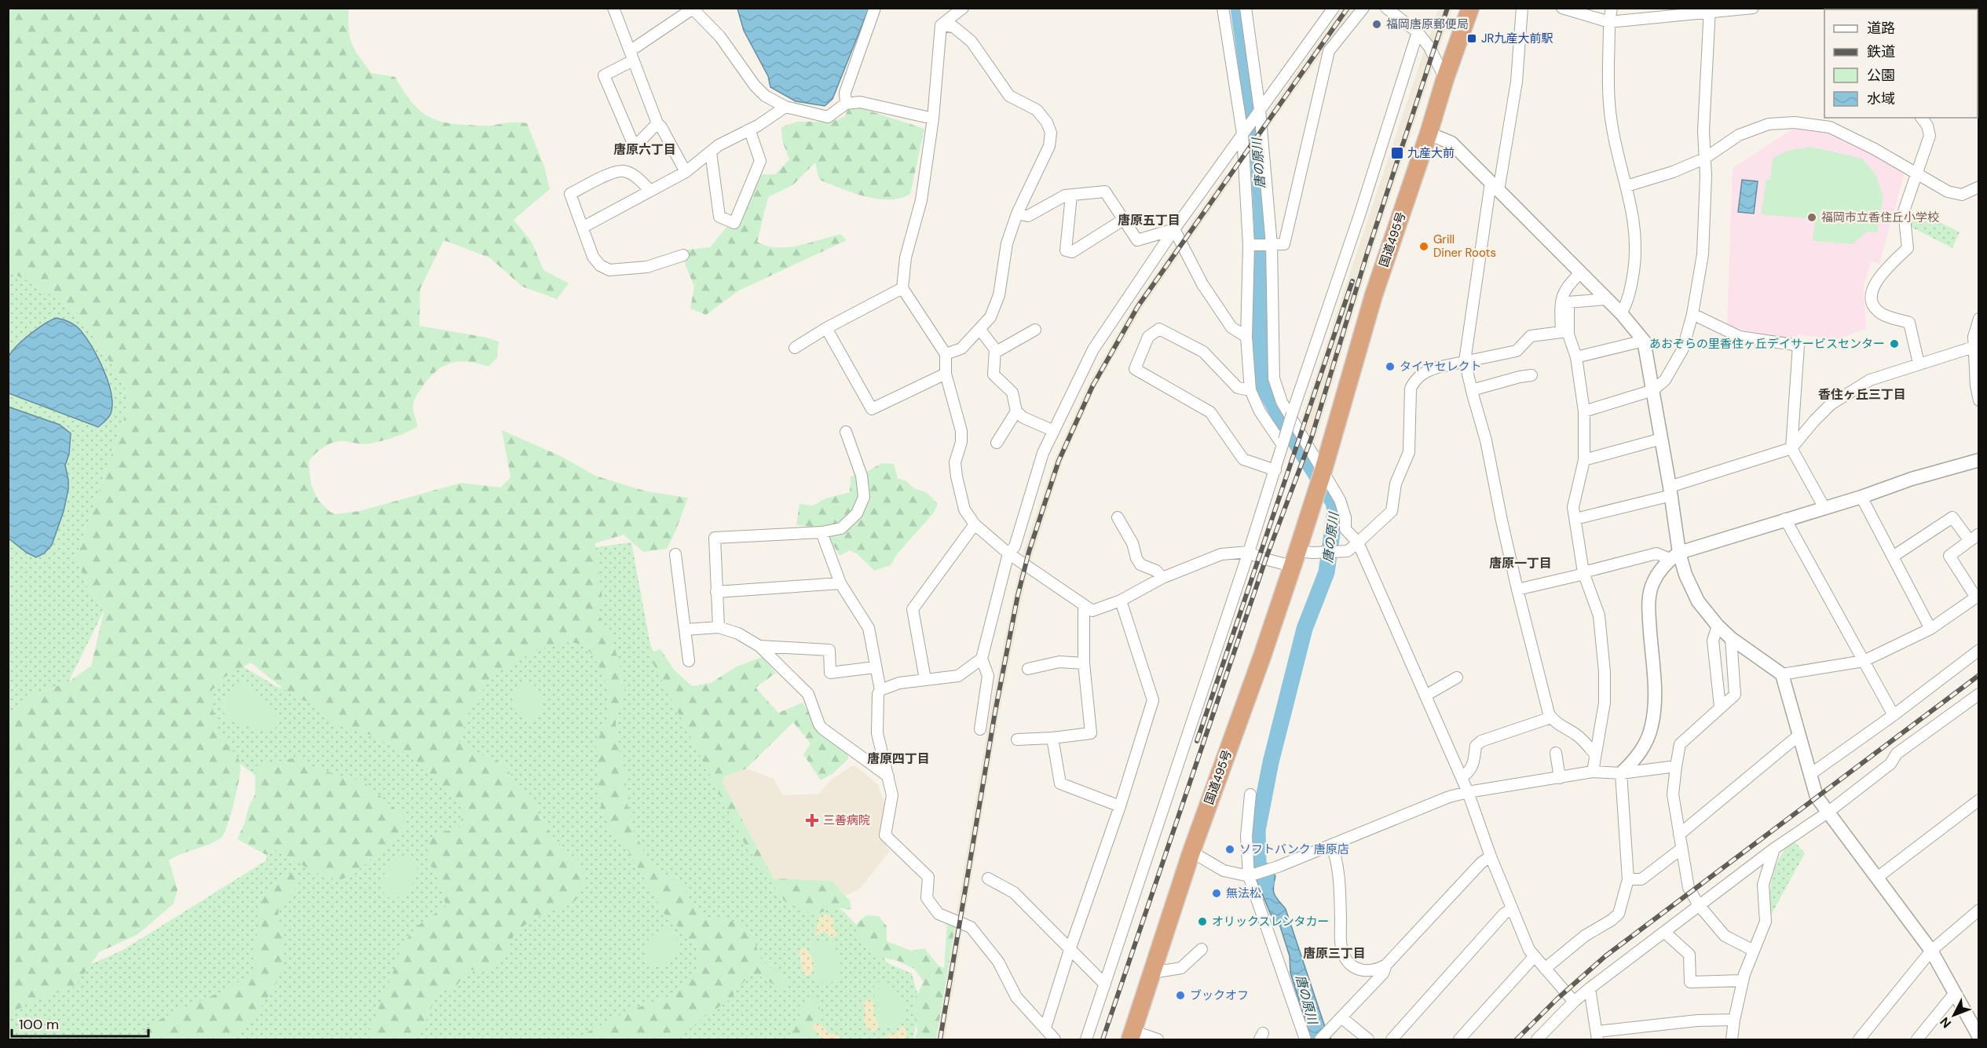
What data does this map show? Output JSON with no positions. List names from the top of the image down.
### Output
{
  "streets": {
    "highway": ["国道495号"]
  },
  "districts": [
    "唐原六丁目",
    "唐原五丁目",
    "香住ヶ丘三丁目",
    "唐原一丁目",
    "唐原四丁目",
    "唐原三丁目"
  ],
  "water": ["唐の原川"],
  "places": {
    "other": [
      "福岡唐原郵便局",
      "福岡市立香住丘小学校",
      "Grill Diner Roots",
      "あおぞらの里香住ヶ丘デイサービスセンター",
      "タイヤセレクト",
      "ソフトバンク 唐原店",
      "無法松",
      "オリックスレンタカー",
      "ブックオフ"
    ],
    "transit": ["JR九産大前駅", "九産大前"],
    "health": ["三善病院"]
  },
  "legend": [
    "道路",
    "鉄道",
    "公園",
    "水域"
  ],
  "scale_bar": "100 m",
  "north": "bottom left"
}
